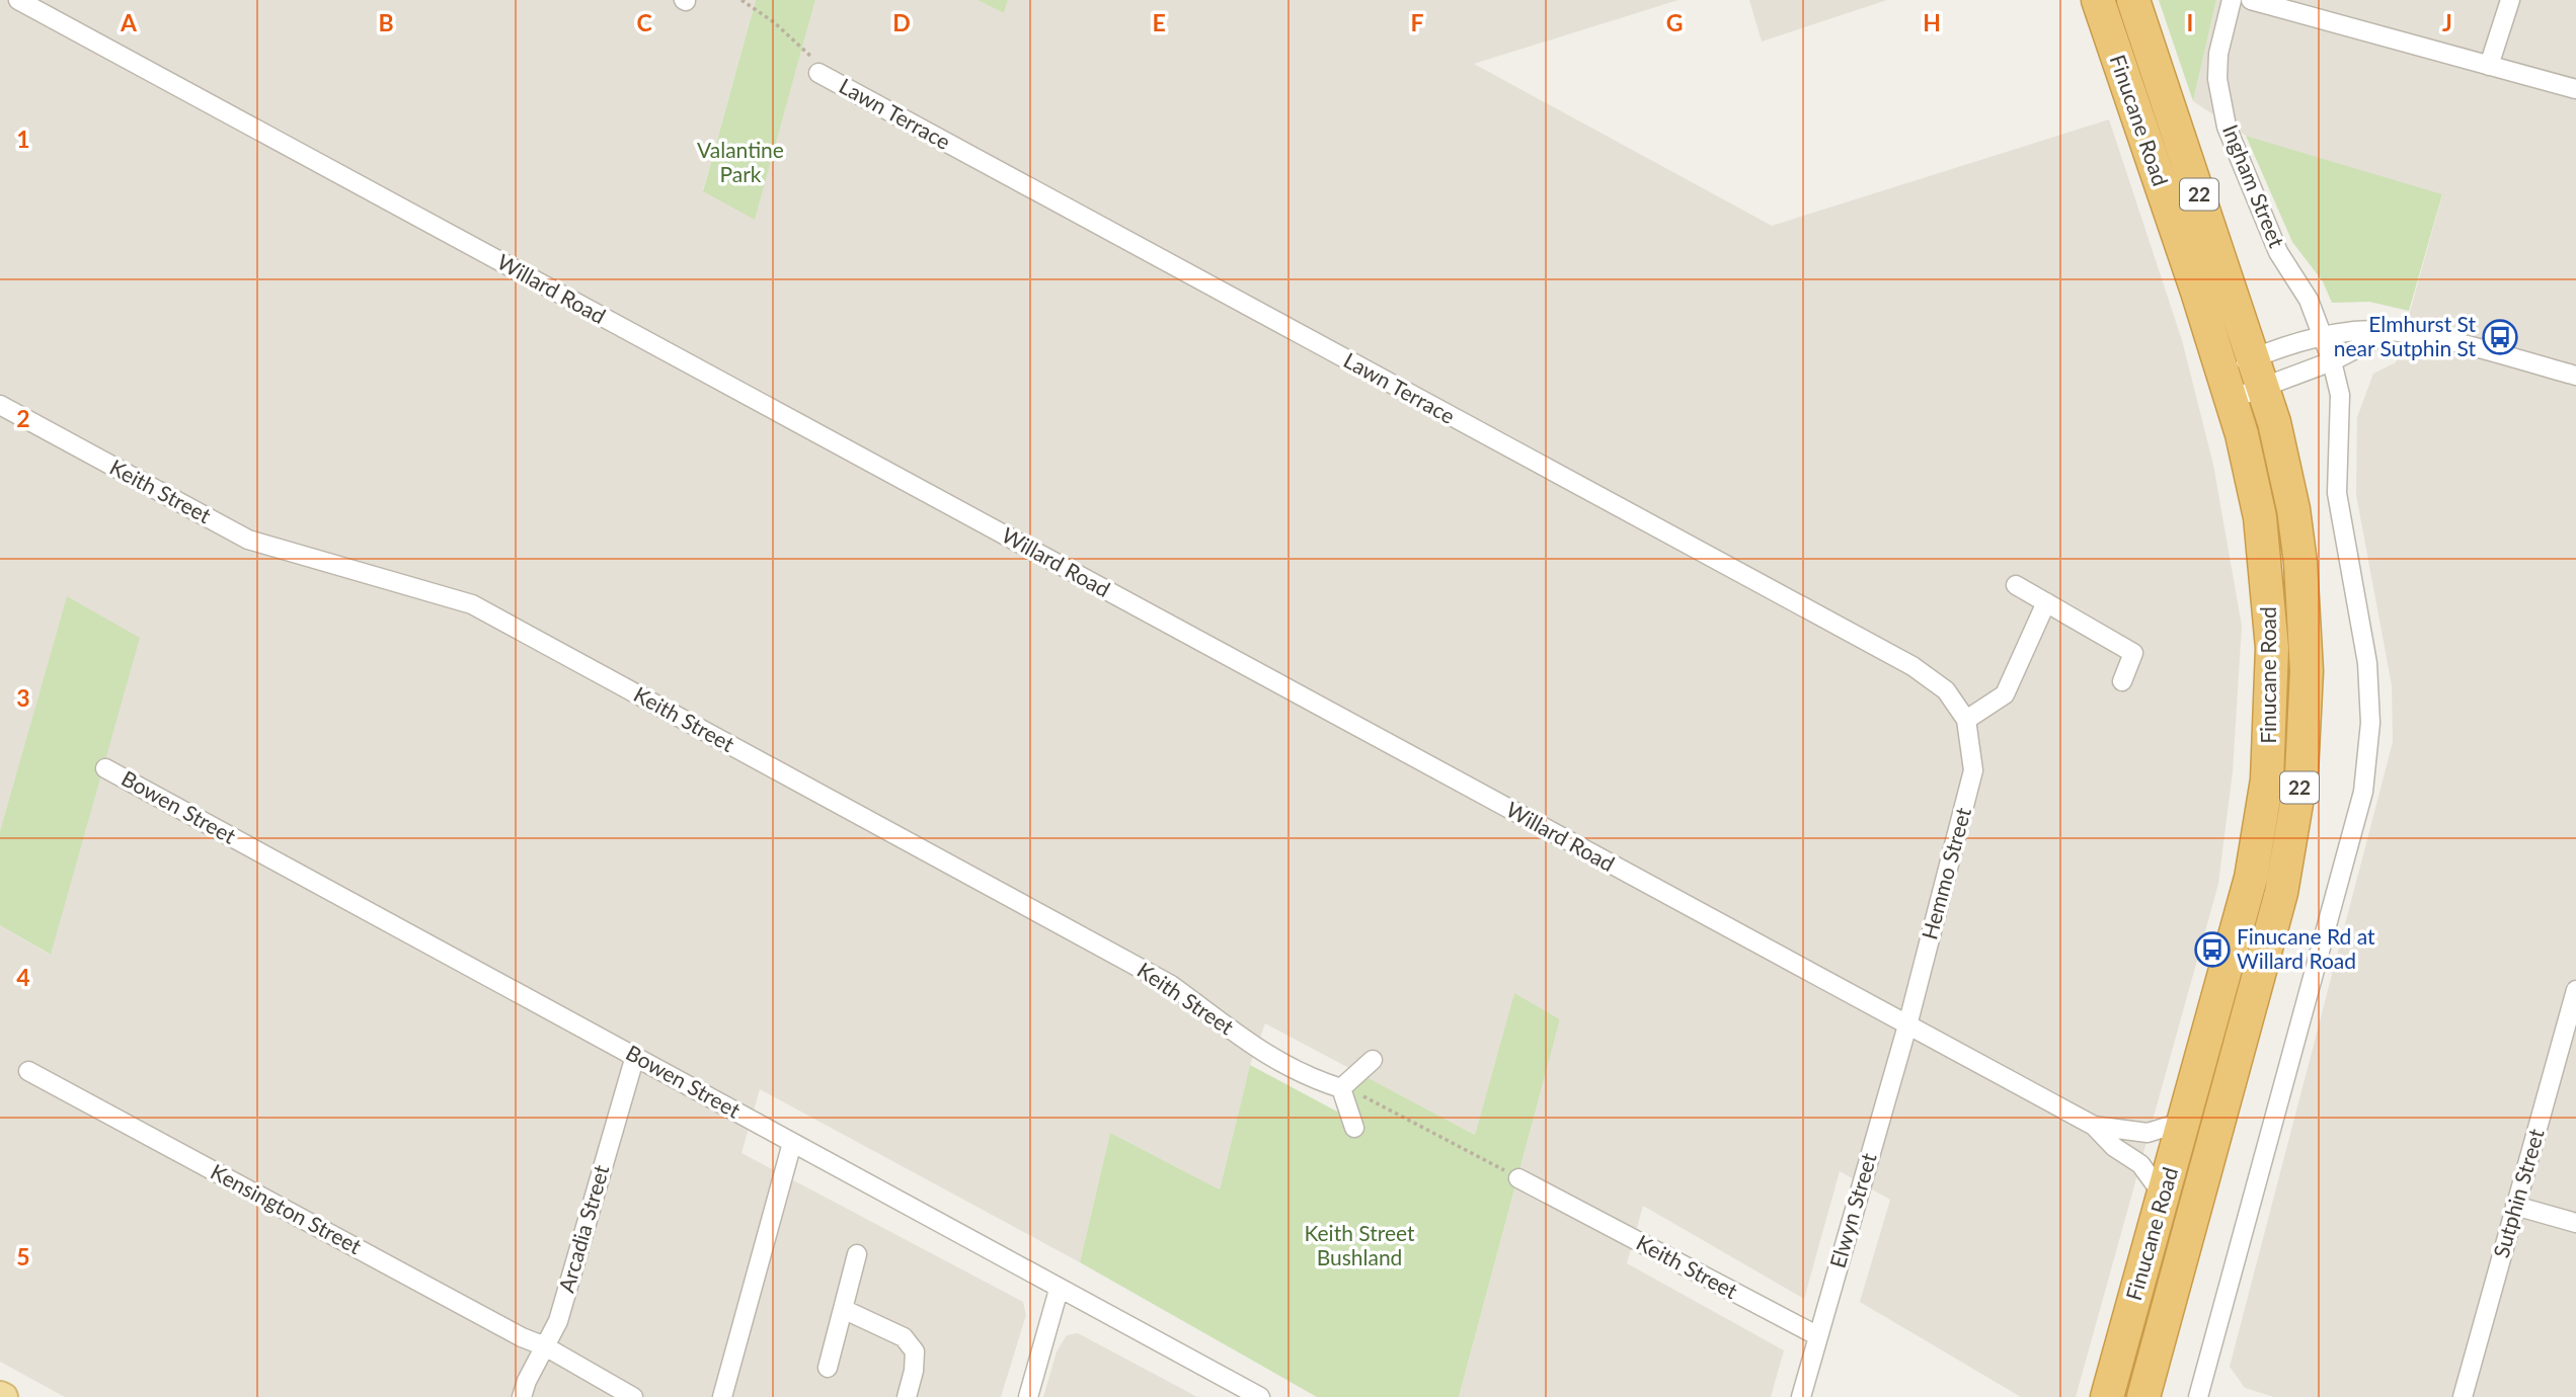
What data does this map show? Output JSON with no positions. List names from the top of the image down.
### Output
{
  "streets": {
    "highway": ["Finucane Road", "22"],
    "street": [
      "Lawn Terrace",
      "Ingham Street",
      "Willard Road",
      "Keith Street",
      "Bowen Street",
      "Hemmo Street",
      "Sutphin Street",
      "Kensington Street",
      "Elwyn Street",
      "Arcadia Street"
    ]
  },
  "crossings": [
    ["Lawn Terrace", "Hemmo Street"],
    ["Finucane Road", "Willard Road"],
    ["Willard Road", "Hemmo Street"],
    ["Willard Road", "Elwyn Street"],
    ["Keith Street", "Elwyn Street"],
    ["Bowen Street", "Arcadia Street"],
    ["Hemmo Street", "Elwyn Street"],
    ["Kensington Street", "Arcadia Street"]
  ],
  "parks": ["Valantine Park", "Keith Street Bushland"],
  "places": {
    "bus stop": ["Elmhurst St near Sutphin St", "Finucane Rd at Willard Road"]
  },
  "grid": {
    "columns": [
      "A",
      "B",
      "C",
      "D",
      "E",
      "F",
      "G",
      "H",
      "I",
      "J"
    ],
    "rows": [
      "1",
      "2",
      "3",
      "4",
      "5"
    ]
  }
}
